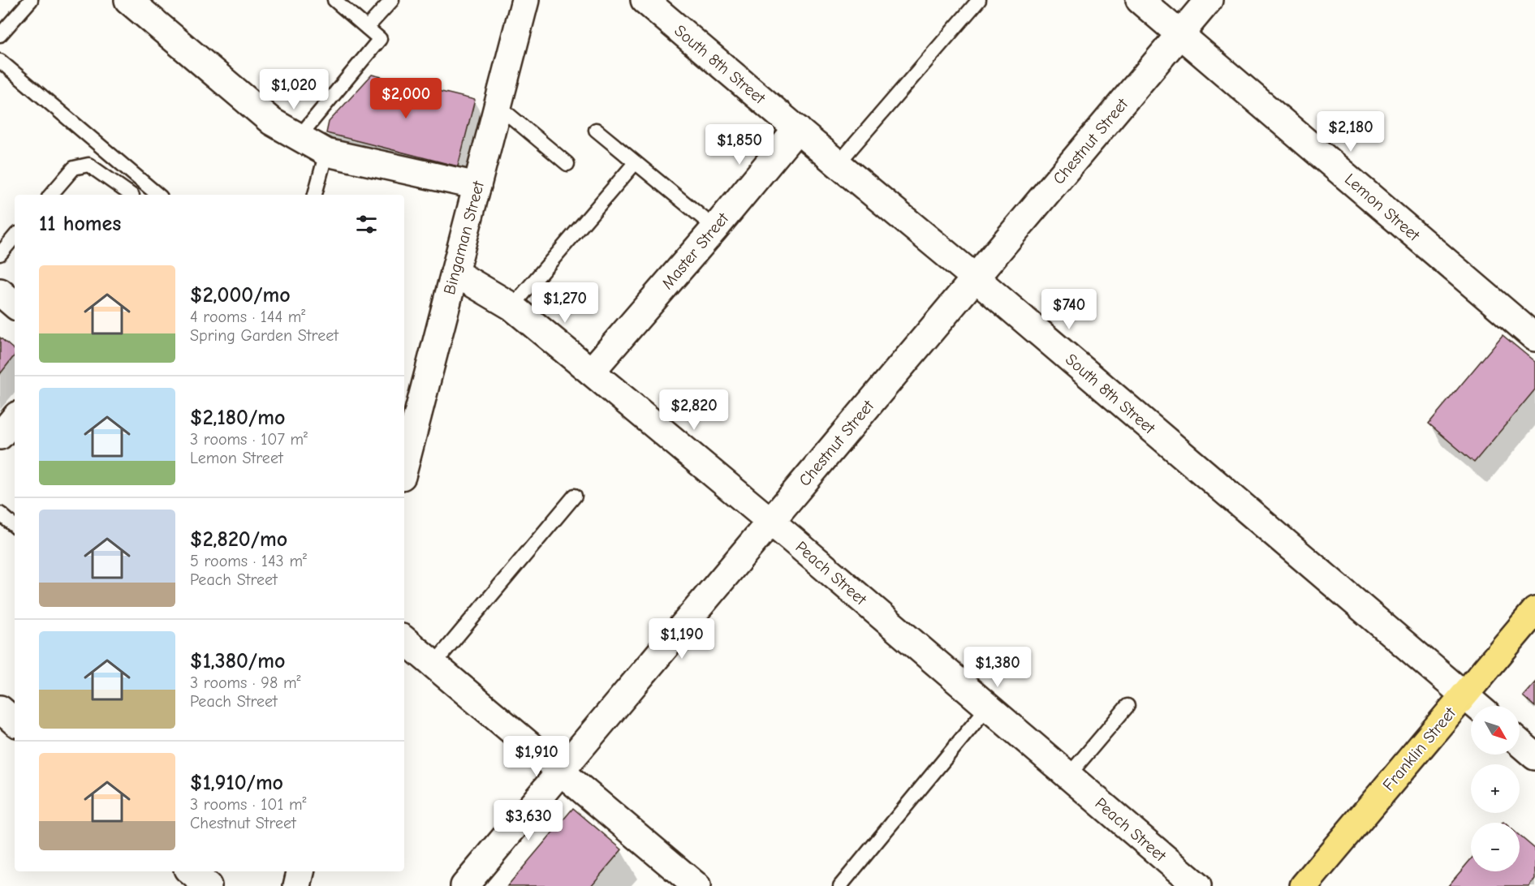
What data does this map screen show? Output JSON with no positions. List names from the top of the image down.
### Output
{
  "streets": {
    "main road": ["Franklin Street"],
    "street": [
      "South 8th Street",
      "Chestnut Street",
      "Lemon Street",
      "Bingaman Street",
      "Master Street",
      "Peach Street"
    ]
  },
  "crossings": [
    ["South 8th Street", "Chestnut Street"],
    ["South 8th Street", "Master Street"],
    ["South 8th Street", "Franklin Street"],
    ["Chestnut Street", "Lemon Street"],
    ["Chestnut Street", "Peach Street"],
    ["Bingaman Street", "Peach Street"],
    ["Master Street", "Peach Street"]
  ],
  "north": "bottom right",
  "page": {
    "price": [
      "$1,020",
      "$2,000",
      "$2,180",
      "$1,850",
      "$1,270",
      "$740",
      "$2,820",
      "$1,190",
      "$1,380",
      "$1,910",
      "$3,630"
    ],
    "heading": "11 homes",
    "list": [
      {
        "name": "$2,000/mo",
        "note": "4 rooms · 144 m² · Spring Garden Street"
      },
      {
        "name": "$2,180/mo",
        "note": "3 rooms · 107 m² · Lemon Street"
      },
      {
        "name": "$2,820/mo",
        "note": "5 rooms · 143 m² · Peach Street"
      },
      {
        "name": "$1,380/mo",
        "note": "3 rooms · 98 m² · Peach Street"
      },
      {
        "name": "$1,910/mo",
        "note": "3 rooms · 101 m² · Chestnut Street"
      }
    ],
    "map_buttons": ["+", "−"]
  }
}
